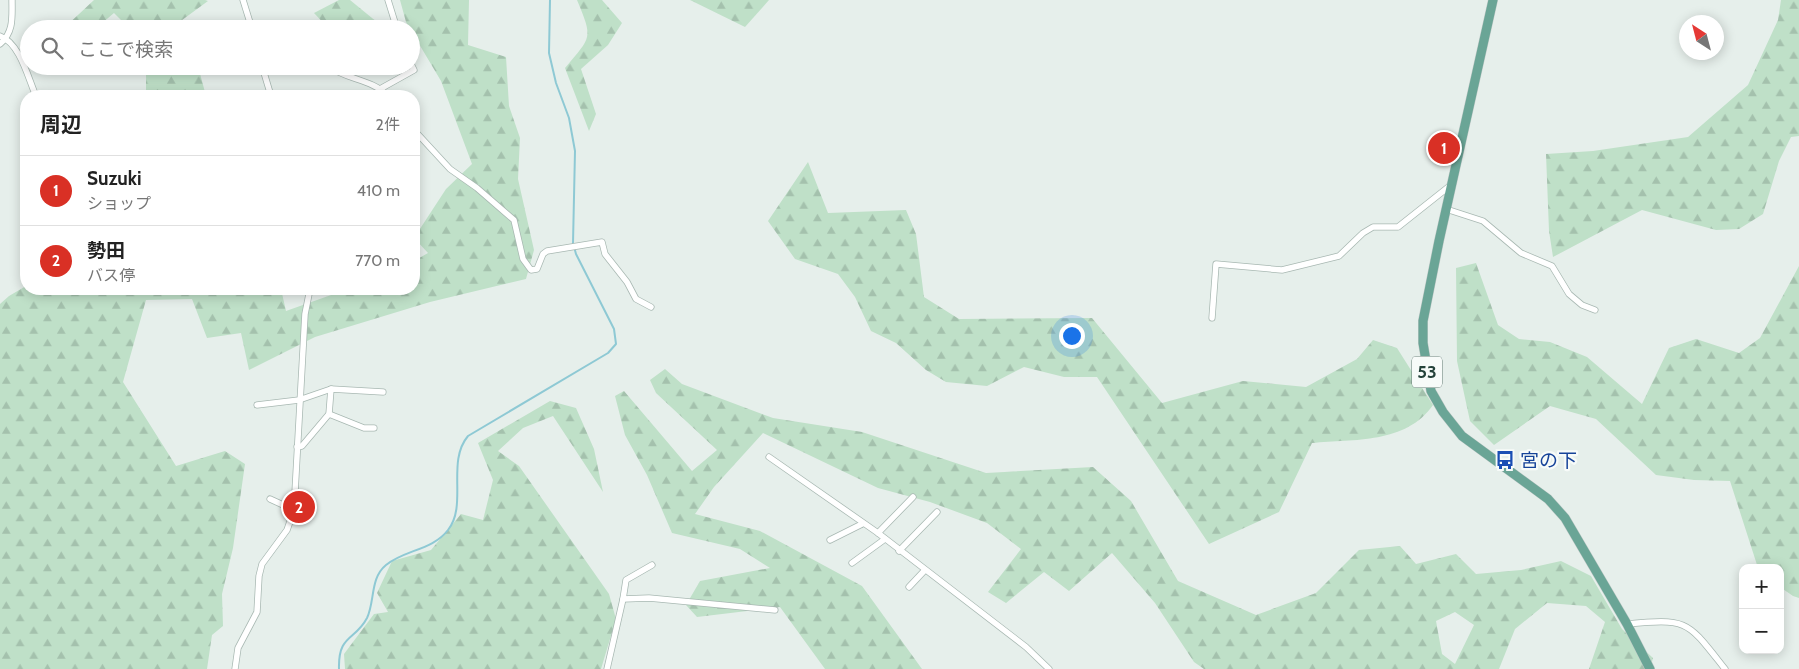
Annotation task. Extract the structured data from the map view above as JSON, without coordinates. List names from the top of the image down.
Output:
{
  "streets": {
    "main road": ["53"]
  },
  "places": {
    "bus stop": ["宮の下"]
  },
  "north": "top left",
  "page": {
    "search": "ここで検索",
    "heading": ["周辺", "2件"],
    "pins": ["1", "2"],
    "list": [
      {
        "mark": "1",
        "name": "Suzuki",
        "note": "ショップ",
        "value": "410 m"
      },
      {
        "mark": "2",
        "name": "勢田",
        "note": "バス停",
        "value": "770 m"
      }
    ],
    "map_buttons": ["+", "−"]
  }
}
